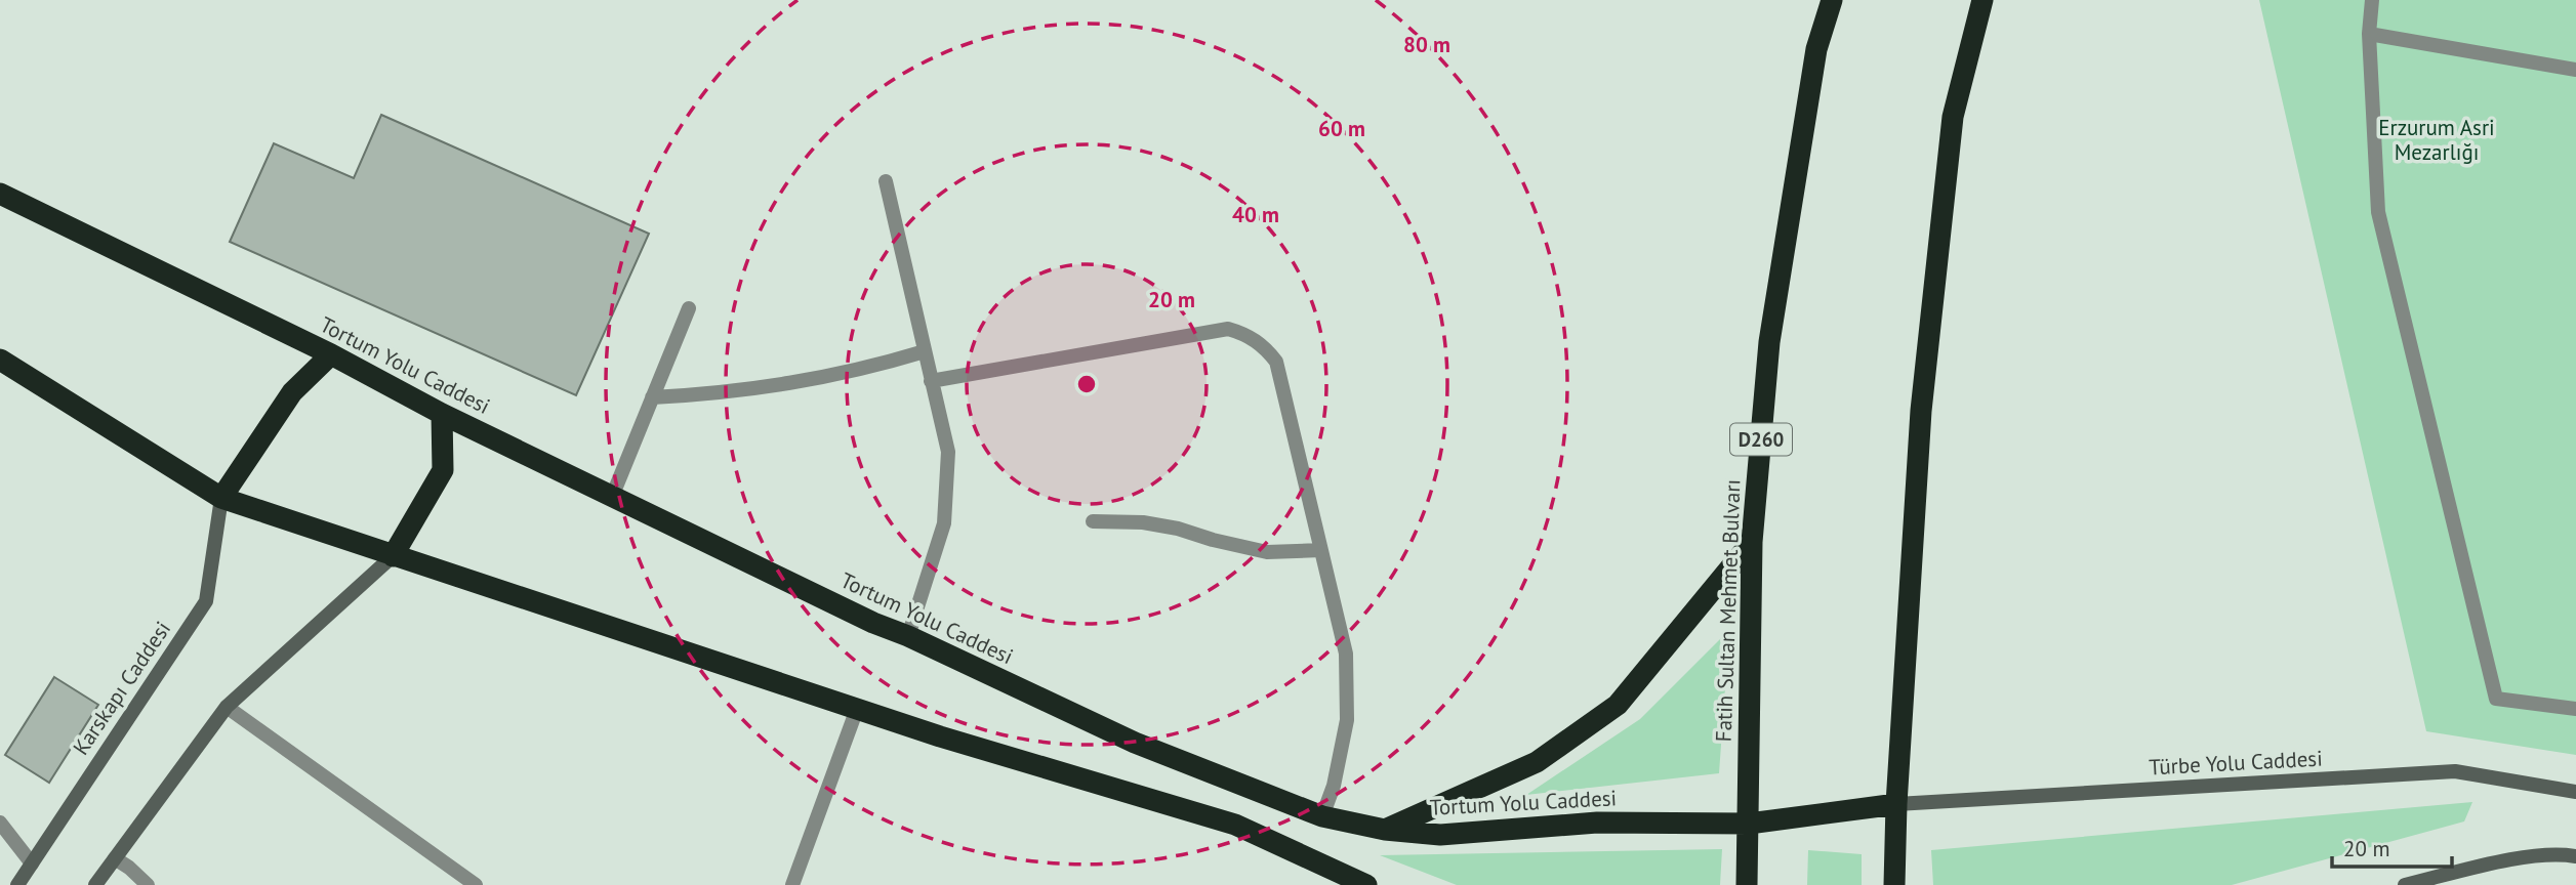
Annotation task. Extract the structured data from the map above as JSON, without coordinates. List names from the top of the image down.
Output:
{
  "streets": {
    "highway": ["Tortum Yolu Caddesi", "D260", "Fatih Sultan Mehmet Bulvarı"],
    "main road": ["Karskapı Caddesi", "Türbe Yolu Caddesi"]
  },
  "crossings": [
    ["Tortum Yolu Caddesi", "Fatih Sultan Mehmet Bulvarı"],
    ["Tortum Yolu Caddesi", "Türbe Yolu Caddesi"]
  ],
  "parks": ["Erzurum Asri Mezarlığı"],
  "scale_bar": "20 m",
  "rings": [
    "80 m",
    "60 m",
    "40 m",
    "20 m"
  ]
}
